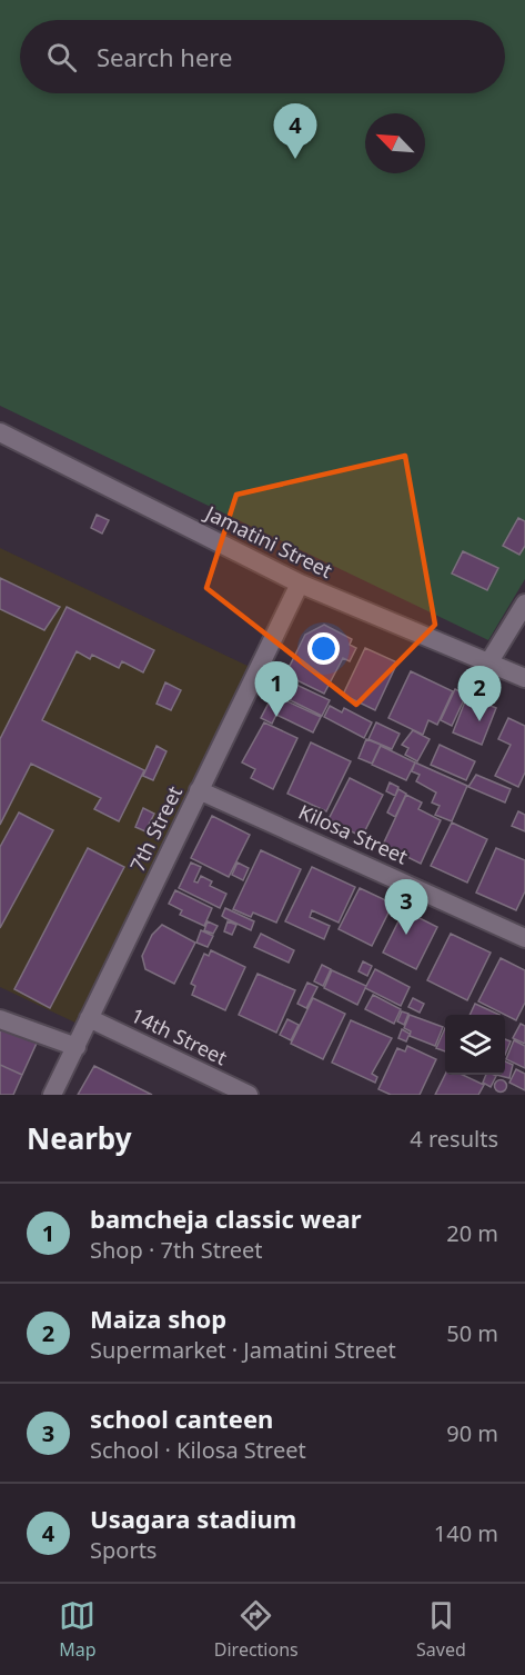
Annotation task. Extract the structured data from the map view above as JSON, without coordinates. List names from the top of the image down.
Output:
{
  "streets": {
    "street": [
      "Jamatini Street",
      "7th Street",
      "Kilosa Street",
      "14th Street"
    ]
  },
  "crossings": [
    ["Jamatini Street", "7th Street"],
    ["7th Street", "Kilosa Street"],
    ["7th Street", "14th Street"]
  ],
  "north": "top left",
  "page": {
    "search": "Search here",
    "pins": [
      "4",
      "1",
      "2",
      "3"
    ],
    "heading": ["Nearby", "4 results"],
    "list": [
      {
        "mark": "1",
        "name": "bamcheja classic wear",
        "note": "Shop · 7th Street",
        "value": "20 m"
      },
      {
        "mark": "2",
        "name": "Maiza shop",
        "note": "Supermarket · Jamatini Street",
        "value": "50 m"
      },
      {
        "mark": "3",
        "name": "school canteen",
        "note": "School · Kilosa Street",
        "value": "90 m"
      },
      {
        "mark": "4",
        "name": "Usagara stadium",
        "note": "Sports",
        "value": "140 m"
      }
    ],
    "nav": ["Map", "Directions", "Saved"]
  }
}
